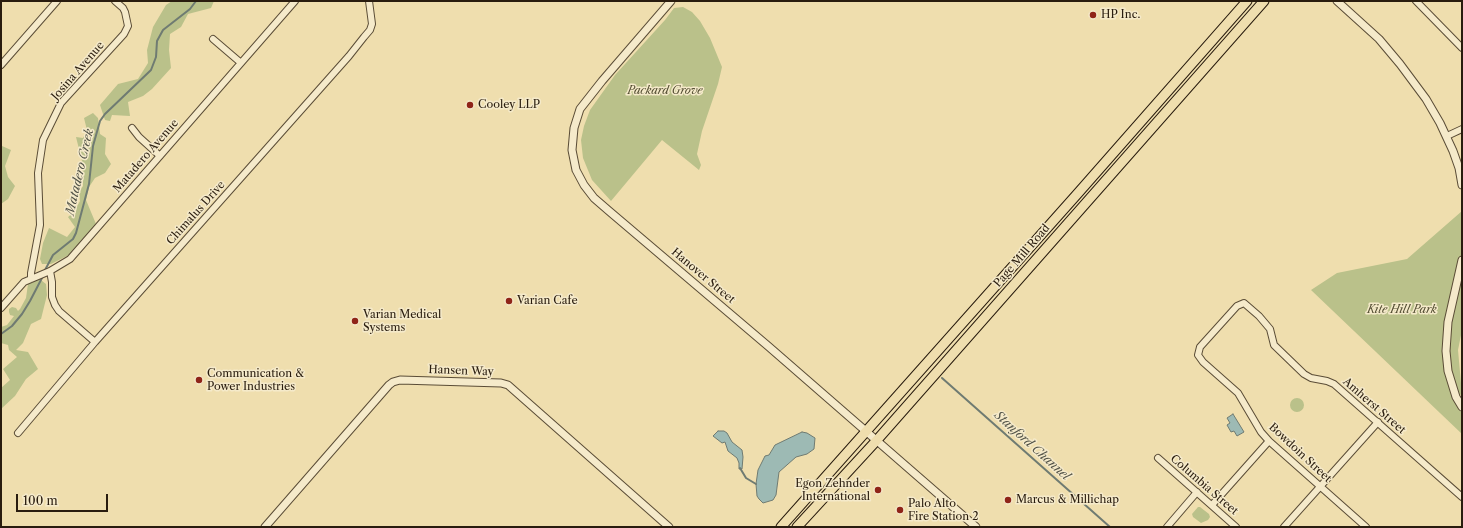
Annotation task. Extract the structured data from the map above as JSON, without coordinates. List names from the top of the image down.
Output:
{
  "streets": {
    "main road": ["Page Mill Road"],
    "street": [
      "Josina Avenue",
      "Matadero Avenue",
      "Chimalus Drive",
      "Hanover Street",
      "Hansen Way",
      "Amherst Street",
      "Bowdoin Street",
      "Columbia Street"
    ]
  },
  "crossings": [
    ["Josina Avenue", "Matadero Avenue"],
    ["Page Mill Road", "Hanover Street"],
    ["Amherst Street", "Bowdoin Street"]
  ],
  "water": ["Matadero Creek", "Stanford Channel"],
  "parks": ["Packard Grove", "Kite Hill Park"],
  "places": [
    "HP Inc.",
    "Cooley LLP",
    "Varian Cafe",
    "Varian Medical Systems",
    "Communication & Power Industries",
    "Egon Zehnder International",
    "Marcus & Millichap",
    "Palo Alto Fire Station 2"
  ],
  "scale_bar": "100 m"
}
